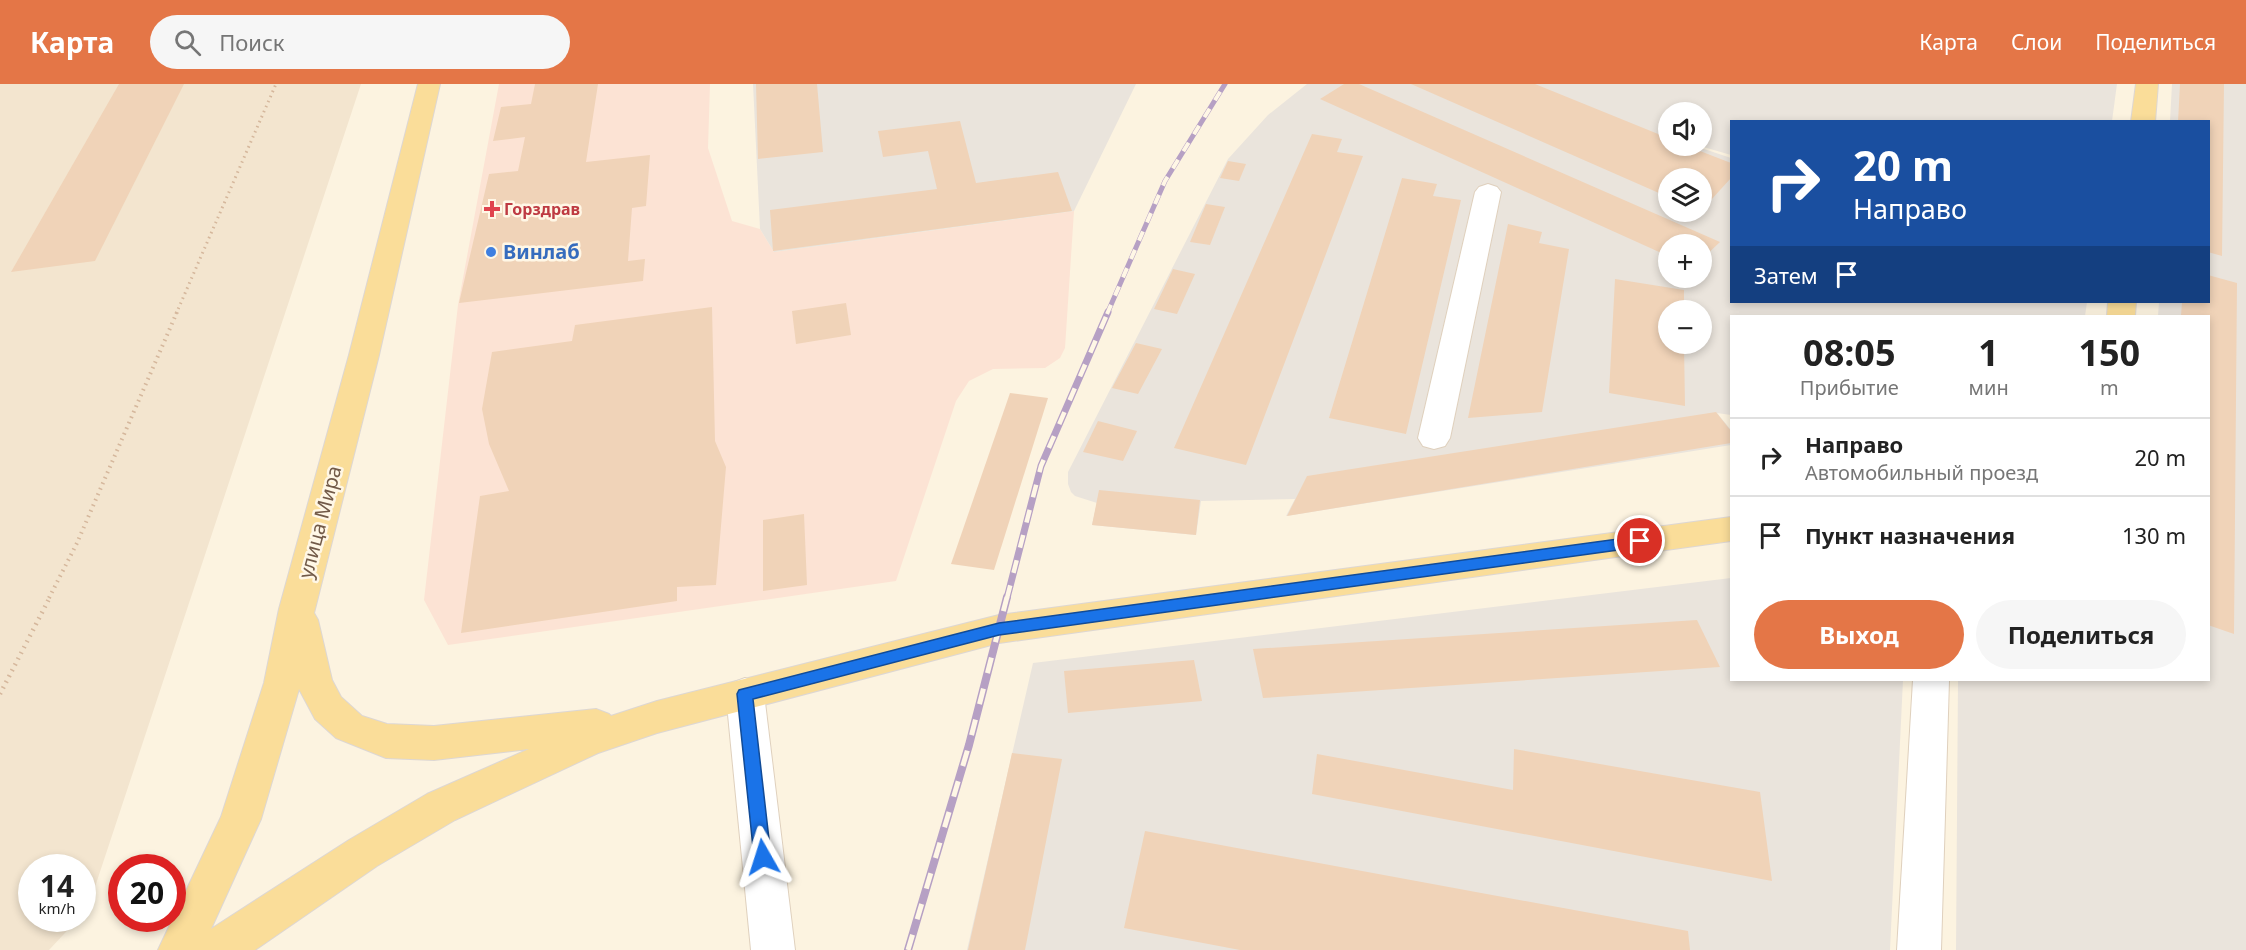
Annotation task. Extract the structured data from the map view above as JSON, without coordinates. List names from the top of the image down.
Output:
{
  "streets": {
    "main road": ["улица Мира"]
  },
  "places": {
    "health": ["Горздрав"],
    "other": ["Винлаб"]
  },
  "page": {
    "header": "Карта",
    "search": "Поиск",
    "nav": ["Карта", "Слои", "Поделиться"],
    "map_buttons": ["+", "−"],
    "turn": ["20 m", "Направо"],
    "then": "Затем",
    "eta": [
      "08:05",
      "Прибытие",
      "1",
      "мин",
      "150",
      "m"
    ],
    "list": [
      {
        "name": "Направо",
        "note": "Автомобильный проезд",
        "value": "20 m"
      },
      {
        "name": "Пункт назначения",
        "value": "130 m"
      }
    ],
    "buttons": ["Выход", "Поделиться"],
    "speed": "14 km/h",
    "limit": "20"
  }
}
